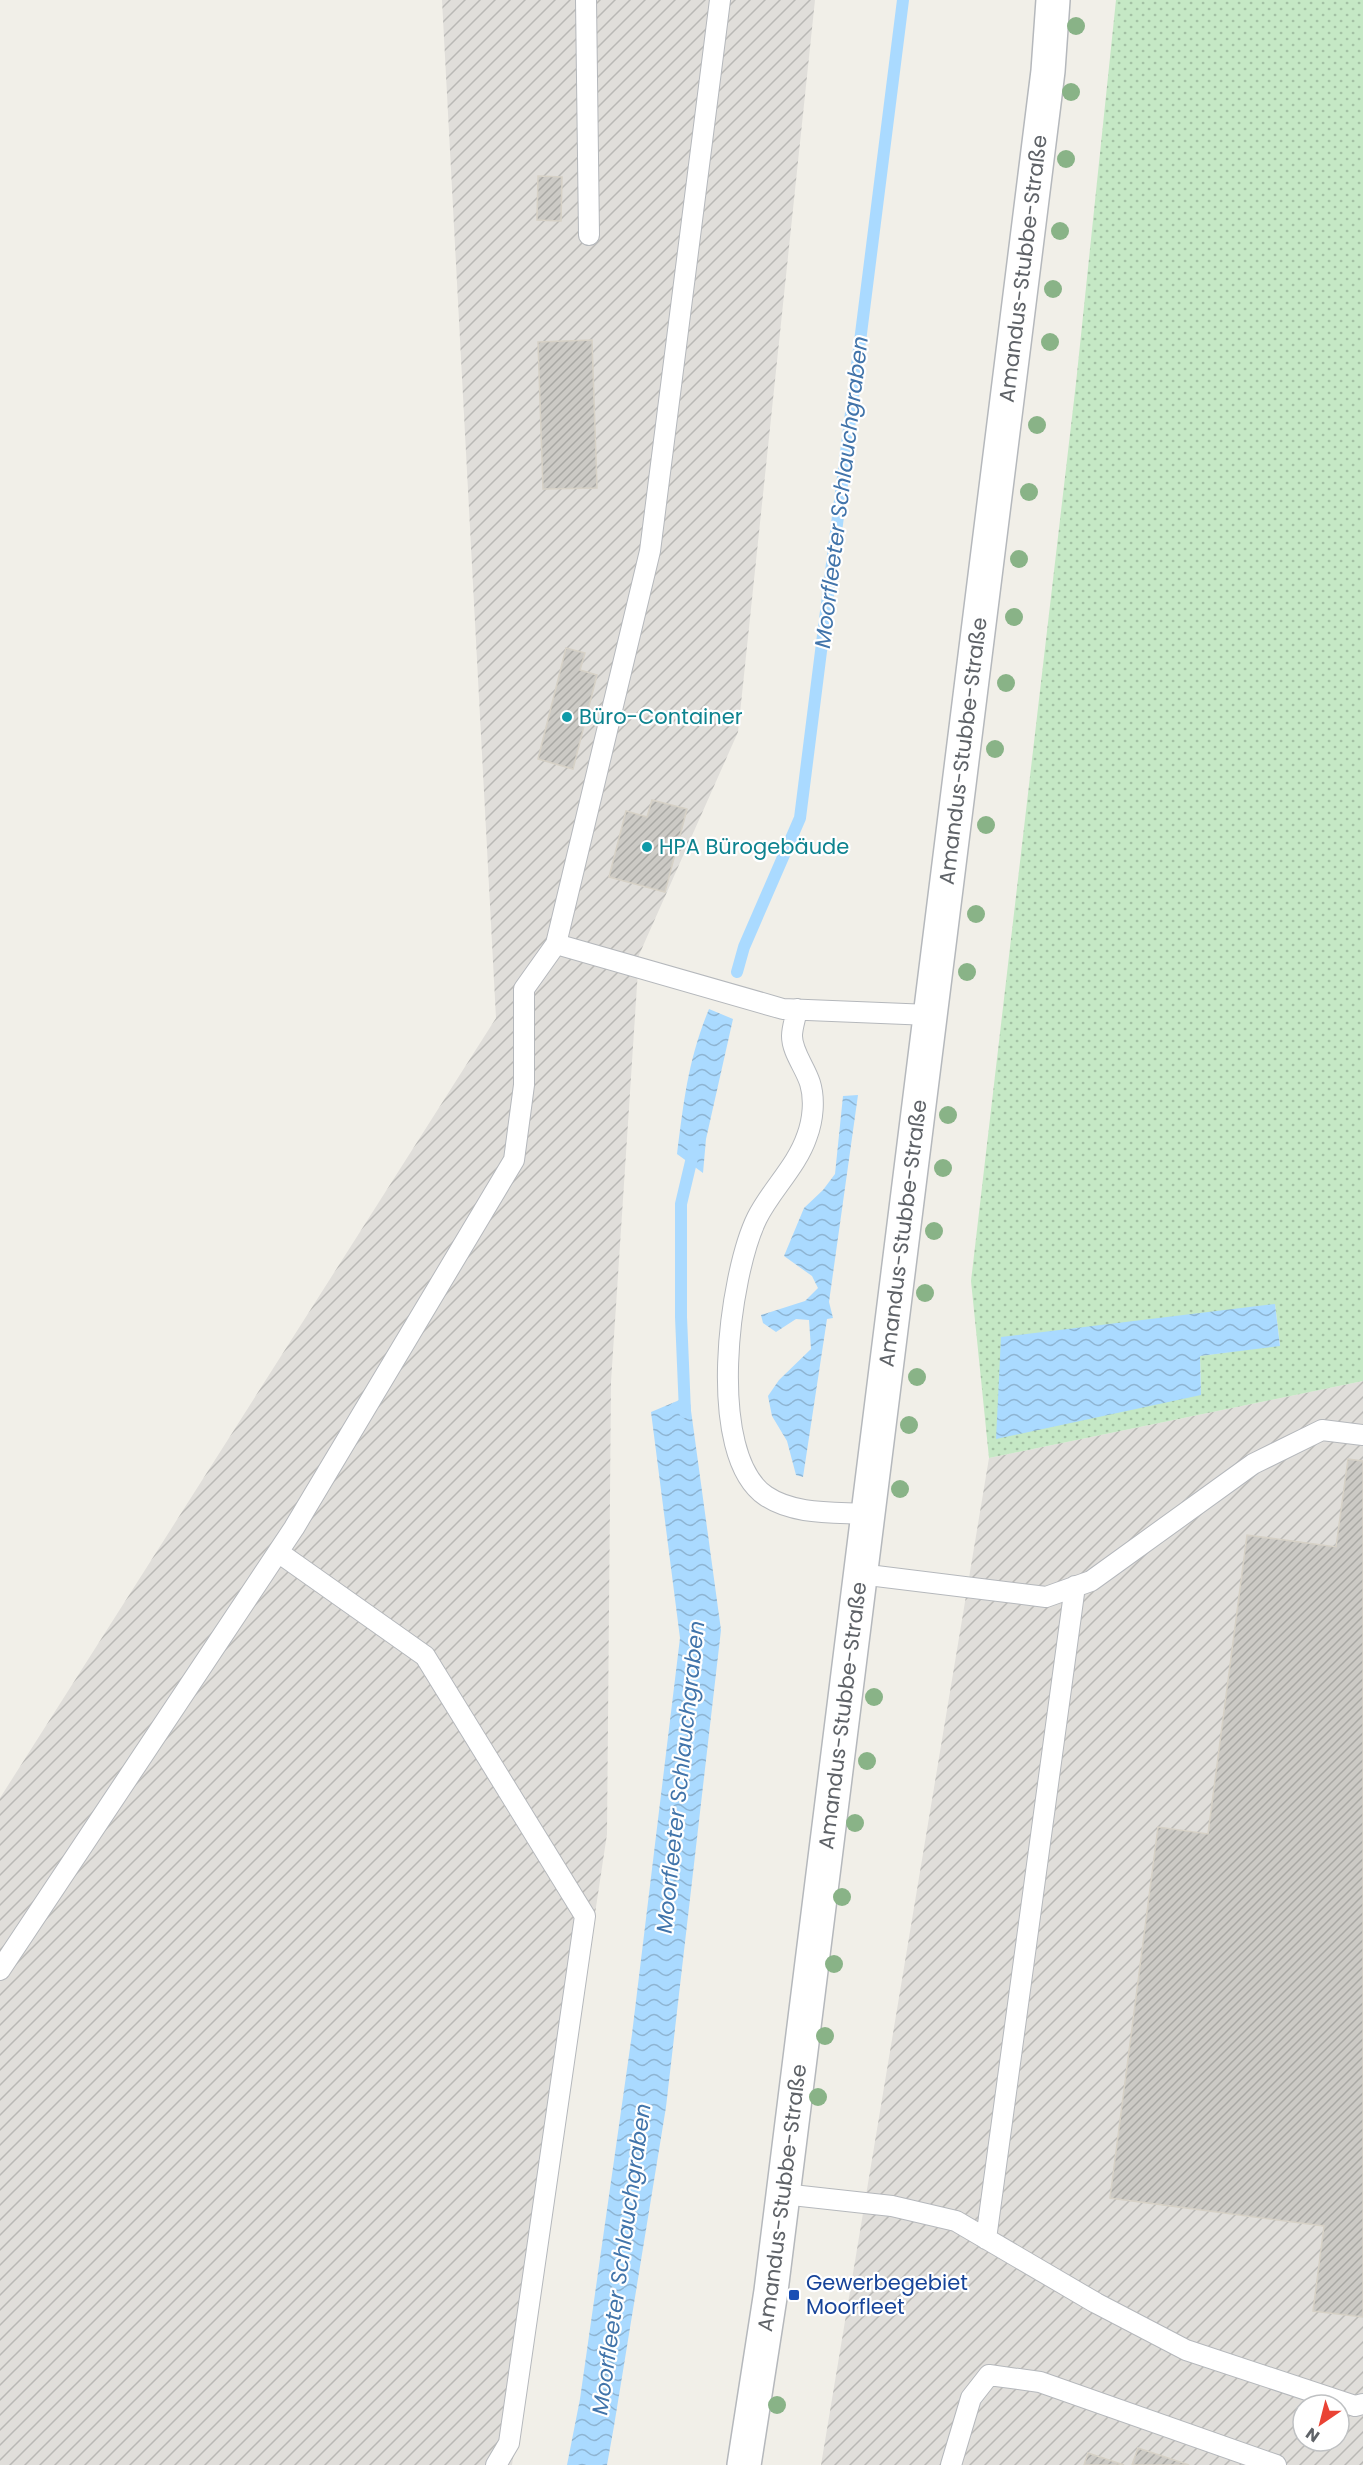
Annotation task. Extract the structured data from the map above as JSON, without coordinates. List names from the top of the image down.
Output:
{
  "streets": {
    "street": ["Amandus-Stubbe-Straße"]
  },
  "water": ["Moorfleeter Schlauchgraben"],
  "places": {
    "other": ["Büro-Container", "HPA Bürogebäude"],
    "transit": ["Gewerbegebiet Moorfleet"]
  },
  "north": "bottom left"
}
